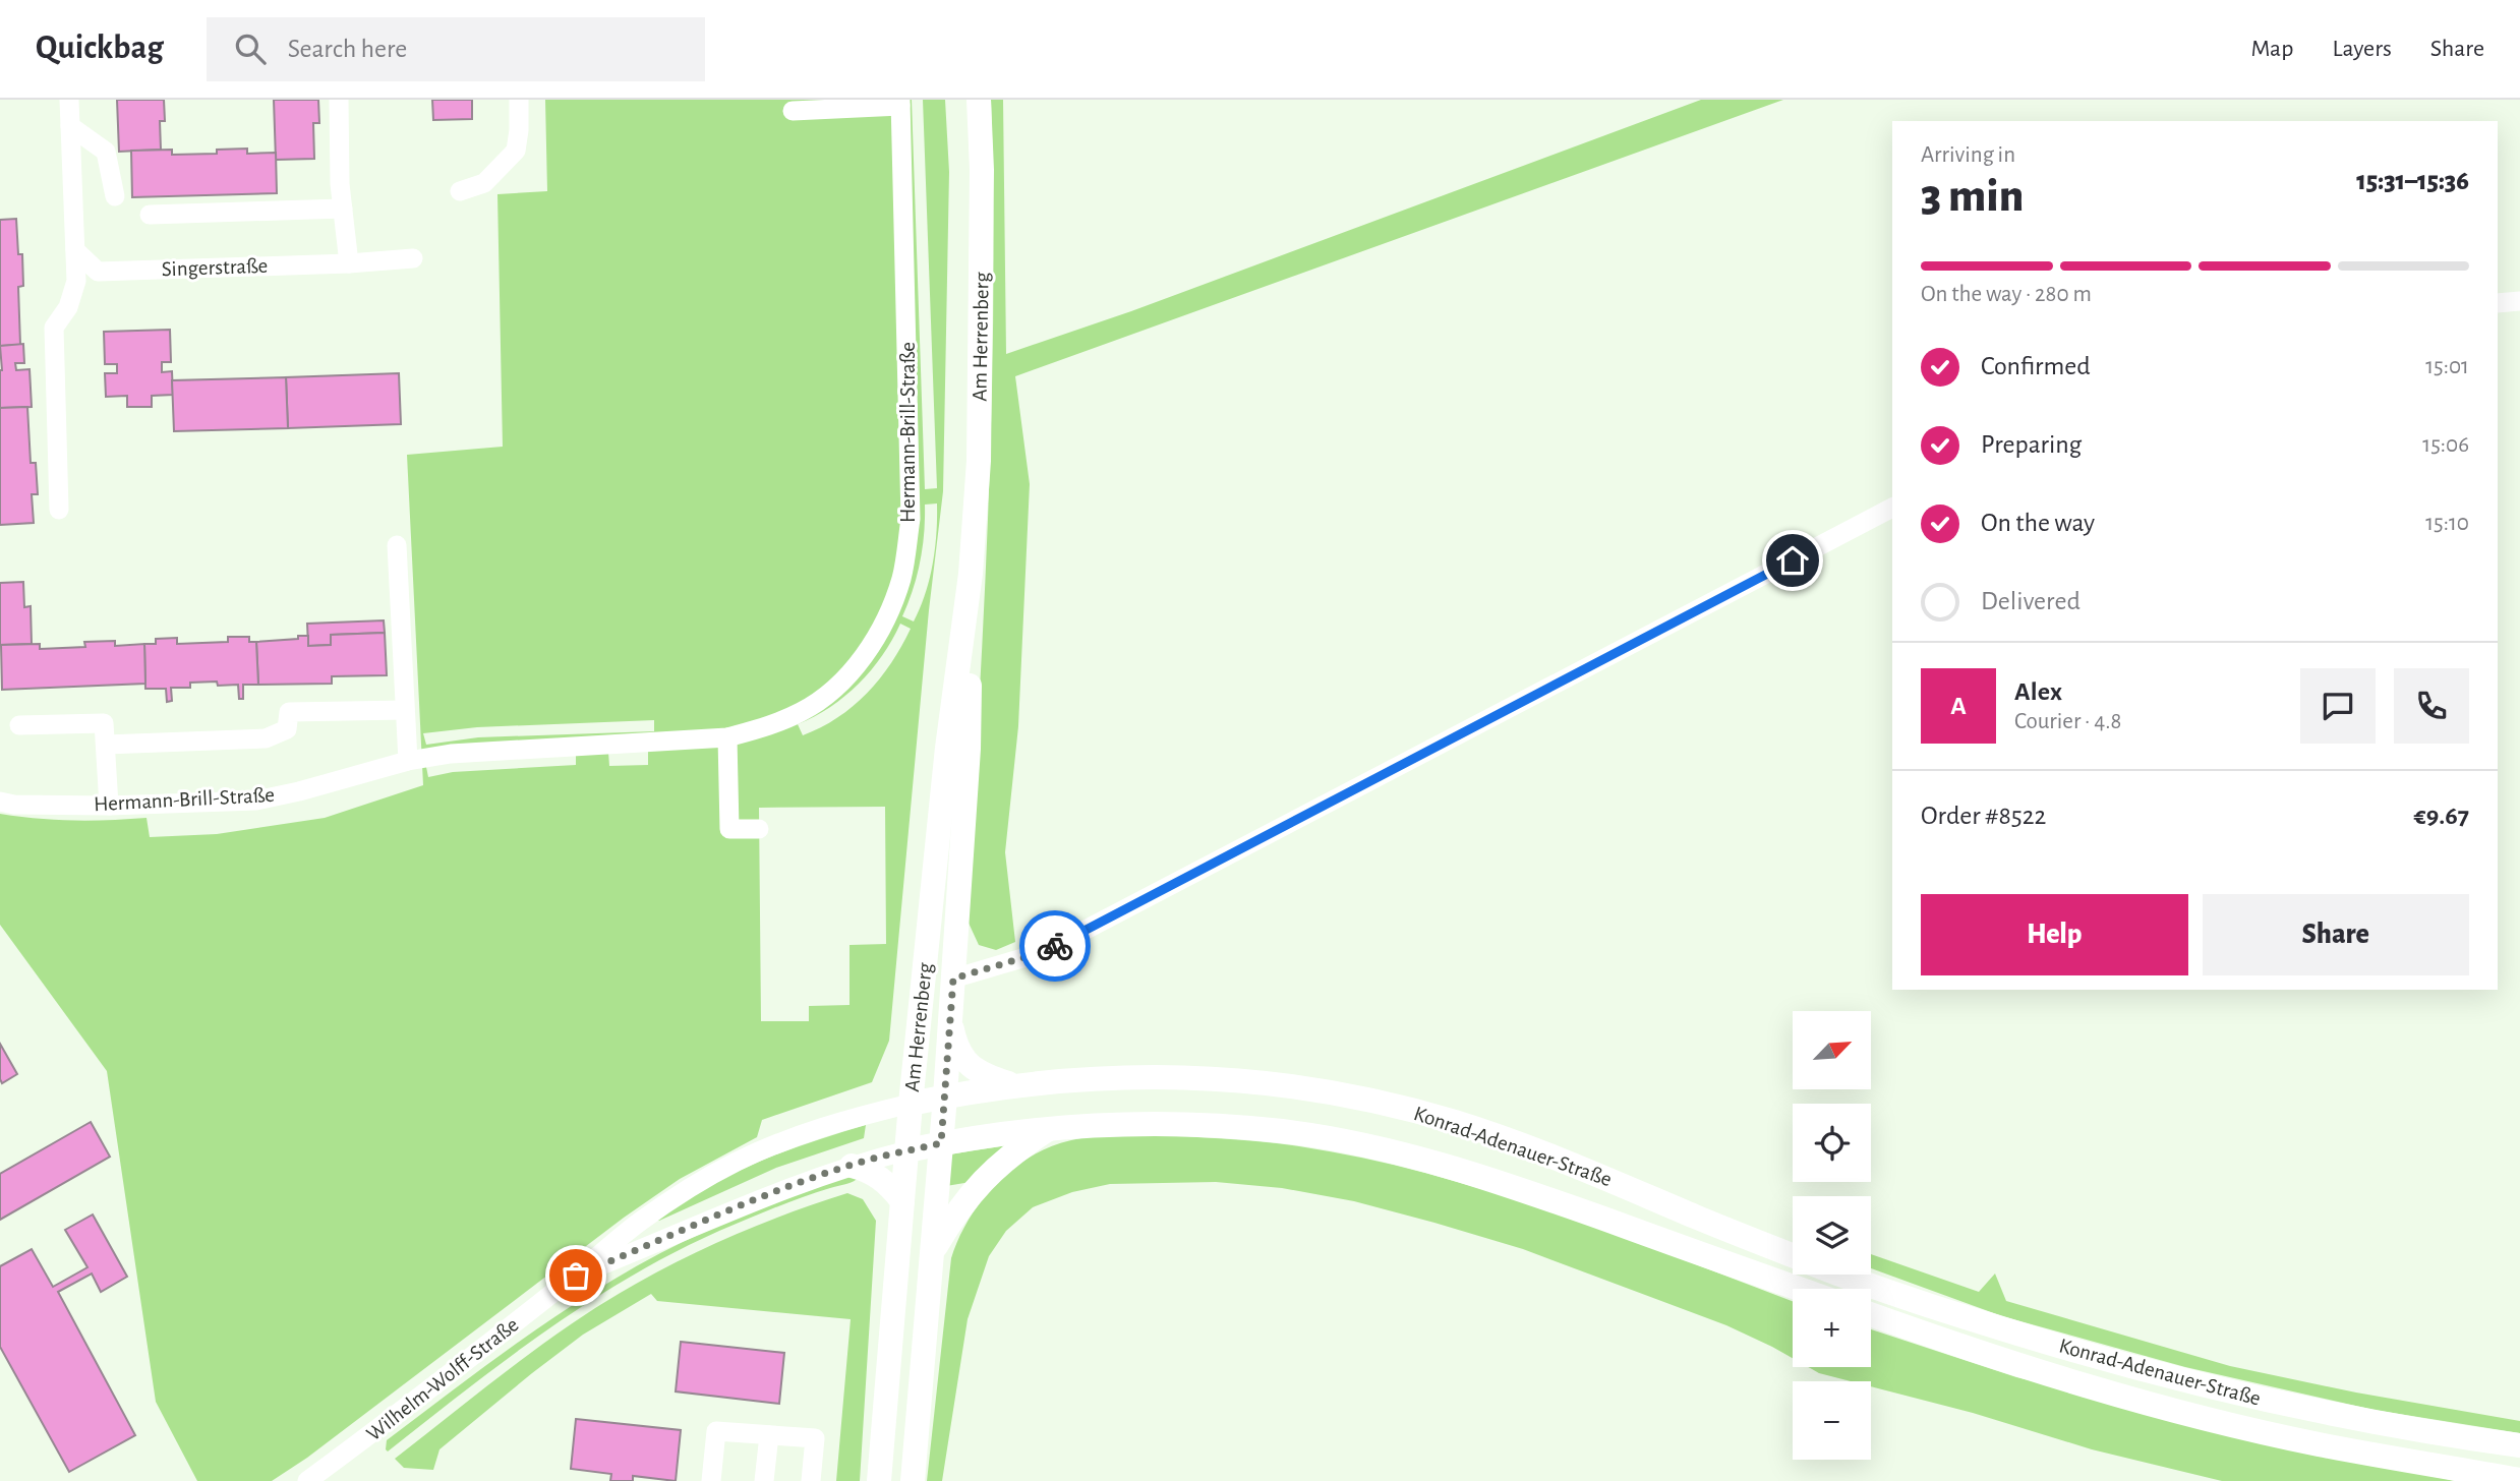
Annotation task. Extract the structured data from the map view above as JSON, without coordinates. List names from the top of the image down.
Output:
{
  "streets": {
    "main road": ["Am Herrenberg", "Konrad-Adenauer-Straße"],
    "street": ["Singerstraße", "Hermann-Brill-Straße", "Wilhelm-Wolff-Straße"]
  },
  "crossings": [
    ["Am Herrenberg", "Konrad-Adenauer-Straße"],
    ["Am Herrenberg", "Wilhelm-Wolff-Straße"],
    ["Konrad-Adenauer-Straße", "Wilhelm-Wolff-Straße"]
  ],
  "north": "top right",
  "page": {
    "header": "Quickbag",
    "search": "Search here",
    "nav": ["Map", "Layers", "Share"],
    "heading": ["3 min", "Arriving in", "15:31–15:36"],
    "panel": [
      "Alex",
      "Courier · 4.8",
      "Order #8522",
      "€9.67"
    ],
    "bar": "On the way · 280 m",
    "list": [
      ["Confirmed", "15:01"],
      ["Preparing", "15:06"],
      ["On the way", "15:10"],
      "Delivered"
    ],
    "round": "A",
    "buttons": ["Help", "Share"],
    "map_buttons": ["+", "−"]
  }
}
